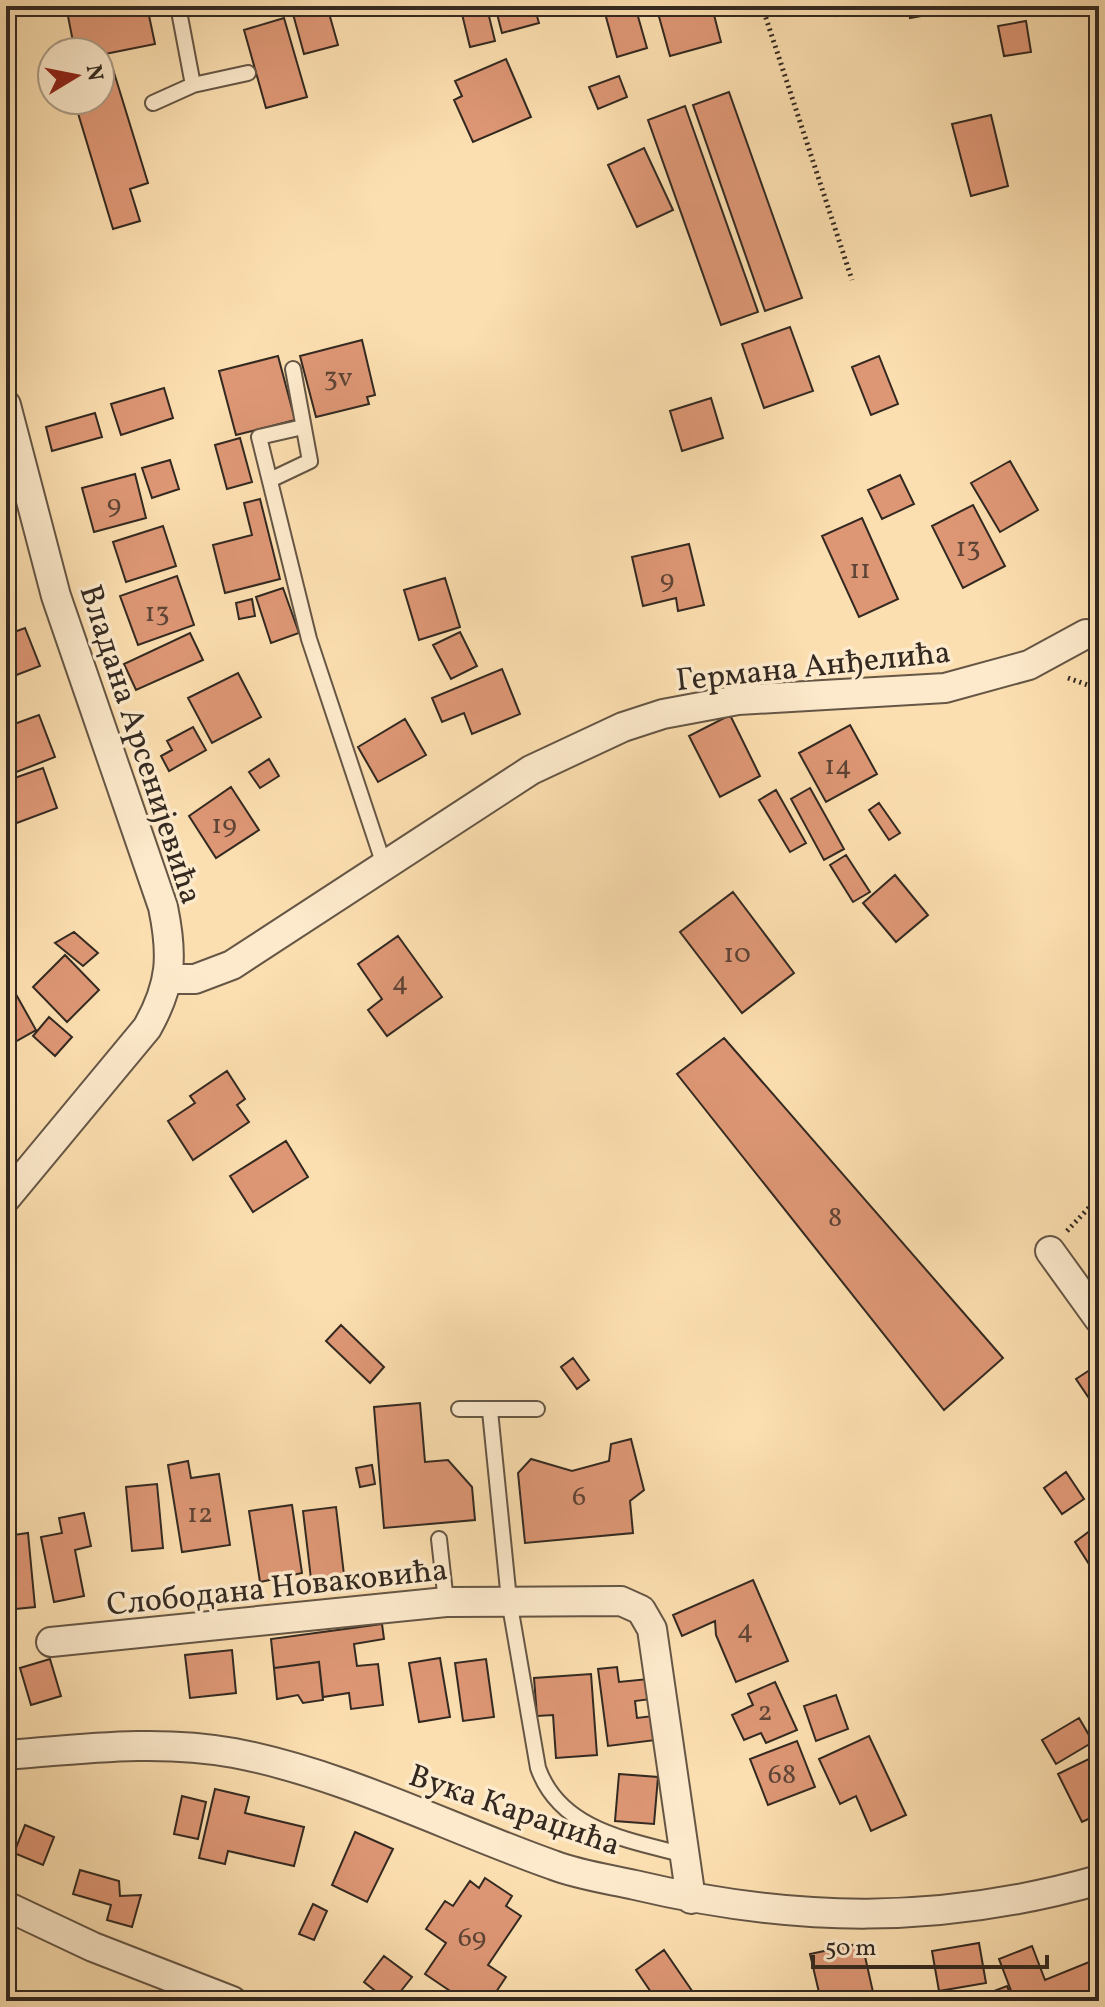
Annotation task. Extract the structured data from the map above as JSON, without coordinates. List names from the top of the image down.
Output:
{
  "streets": {
    "street": [
      "Германа Анђелића",
      "Владана Арсенијевића",
      "Слободана Новаковића",
      "Вука Караџића"
    ]
  },
  "crossings": [
    ["Германа Анђелића", "Владана Арсенијевића"],
    ["Слободана Новаковића", "Вука Караџића"]
  ],
  "house_numbers": [
    "3v",
    "9",
    "13",
    "11",
    "9",
    "13",
    "14",
    "19",
    "10",
    "4",
    "8",
    "6",
    "12",
    "4",
    "2",
    "68",
    "69"
  ],
  "scale_bar": "50 m",
  "north": "right"
}
